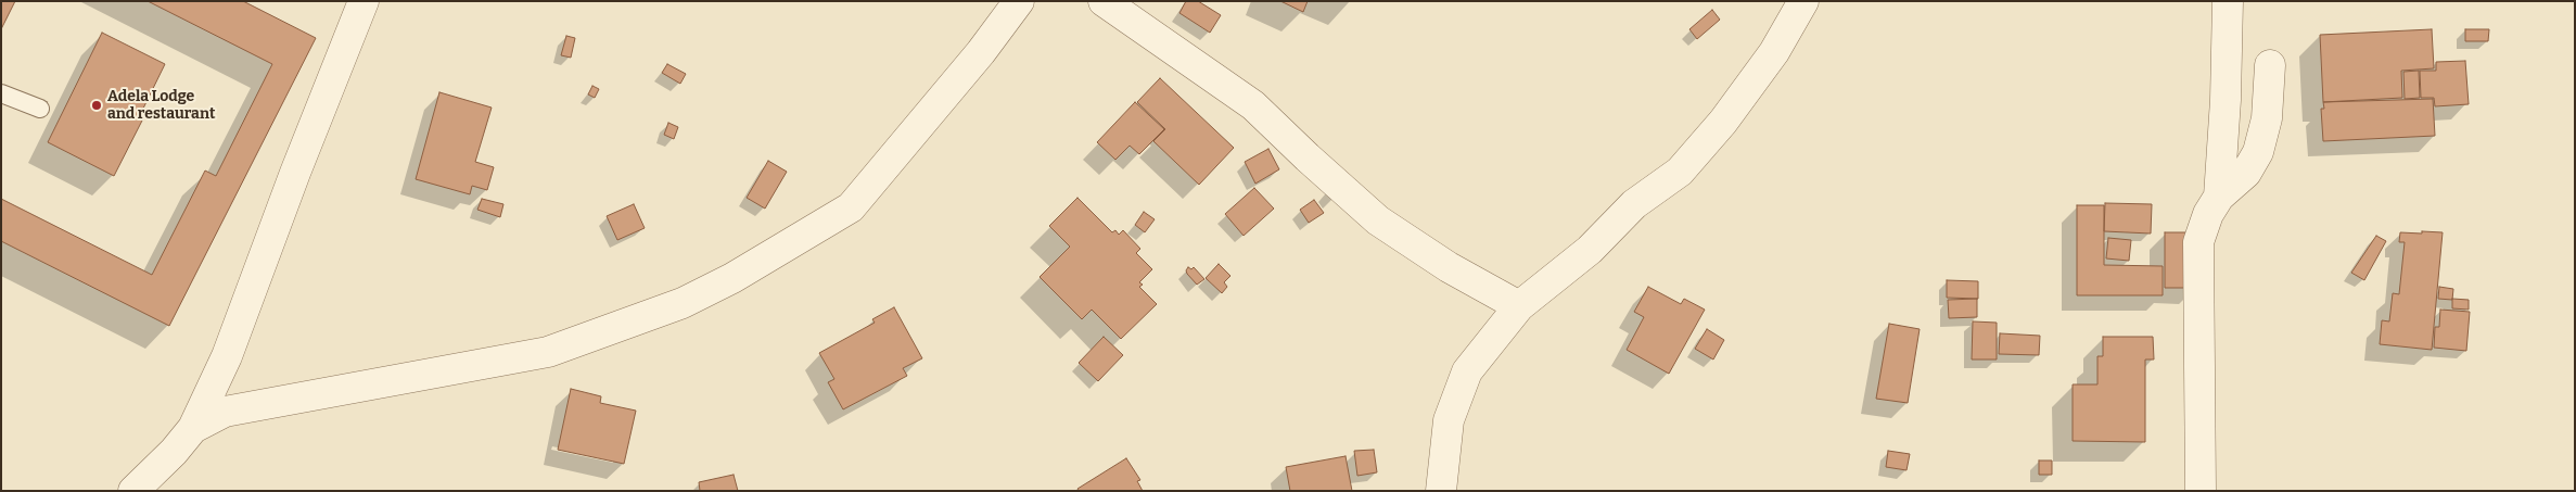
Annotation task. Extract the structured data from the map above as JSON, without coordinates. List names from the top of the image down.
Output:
{
  "places": ["Adela Lodge and restaurant"]
}
